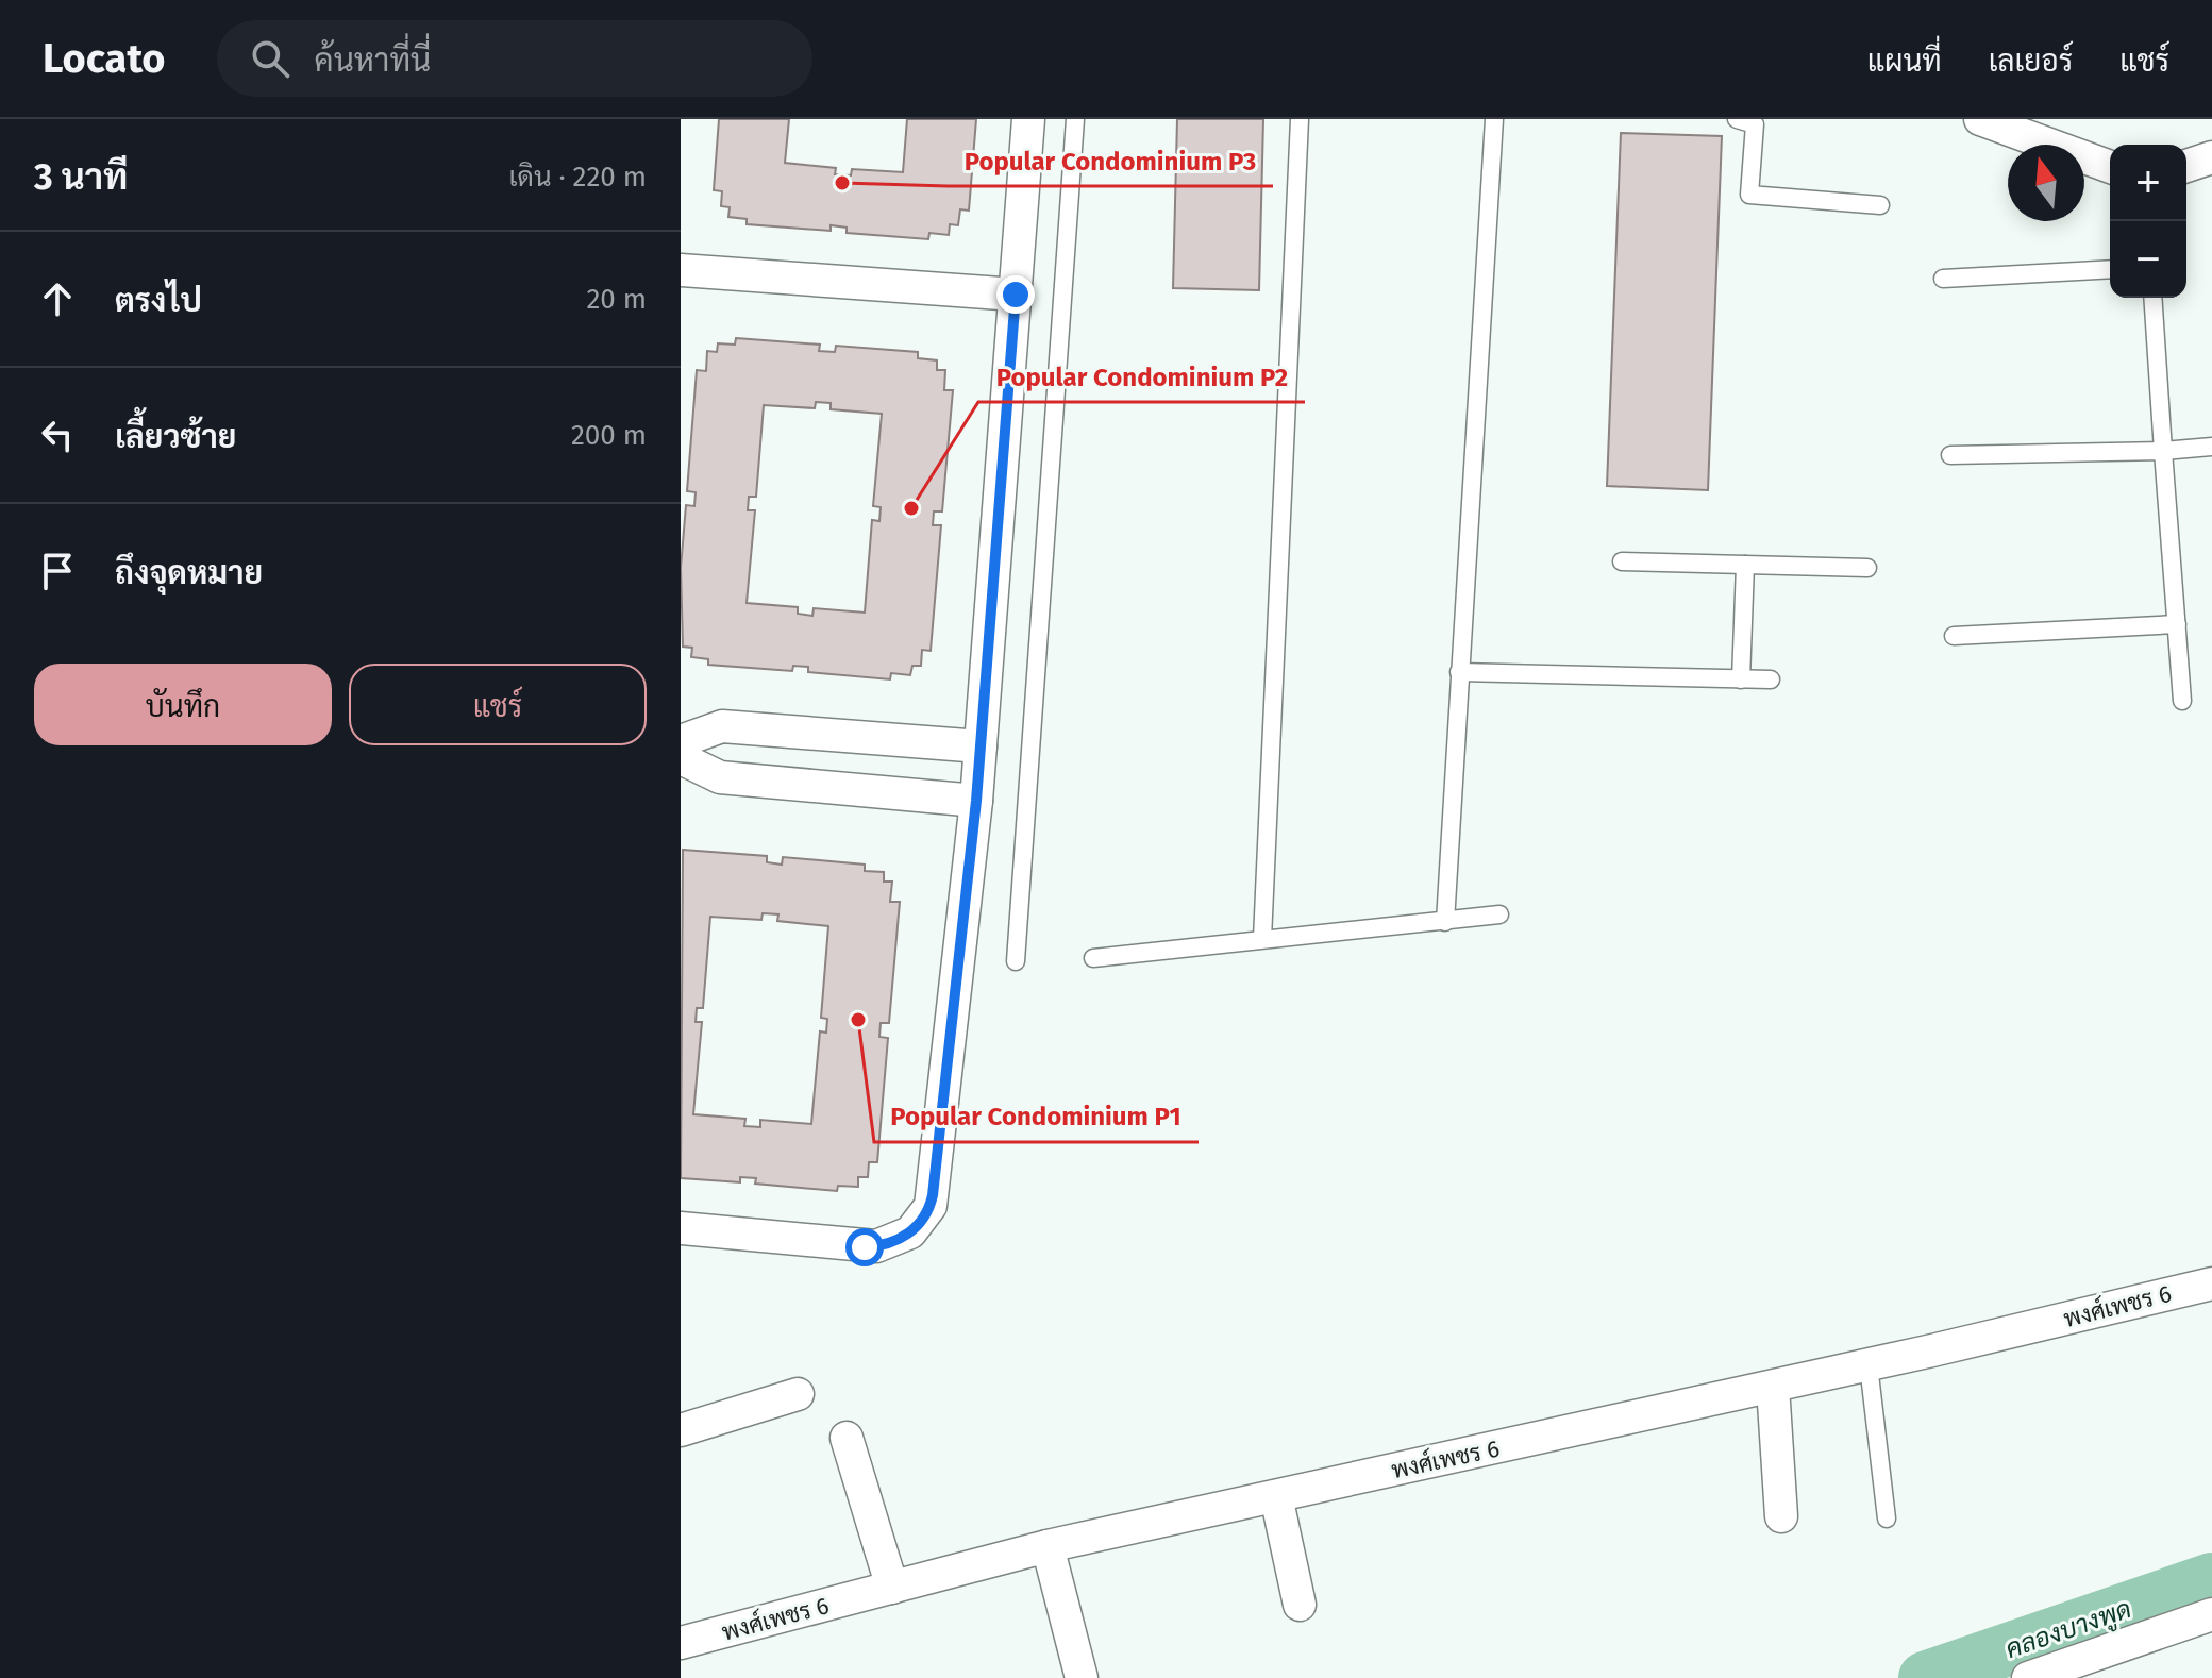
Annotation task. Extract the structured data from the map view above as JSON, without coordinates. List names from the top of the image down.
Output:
{
  "streets": {
    "street": ["พงศ์เพชร 6"]
  },
  "water": ["คลองบางพูด"],
  "places": ["Popular Condominium P3", "Popular Condominium P2", "Popular Condominium P1"],
  "north": "top",
  "page": {
    "header": "Locato",
    "search": "ค้นหาที่นี่",
    "nav": ["แผนที่", "เลเยอร์", "แชร์"],
    "heading": ["3 นาที", "เดิน · 220 m"],
    "map_buttons": ["+", "−"],
    "list": [
      ["ตรงไป", "20 m"],
      ["เลี้ยวซ้าย", "200 m"],
      "ถึงจุดหมาย"
    ],
    "buttons": ["บันทึก", "แชร์"]
  }
}
